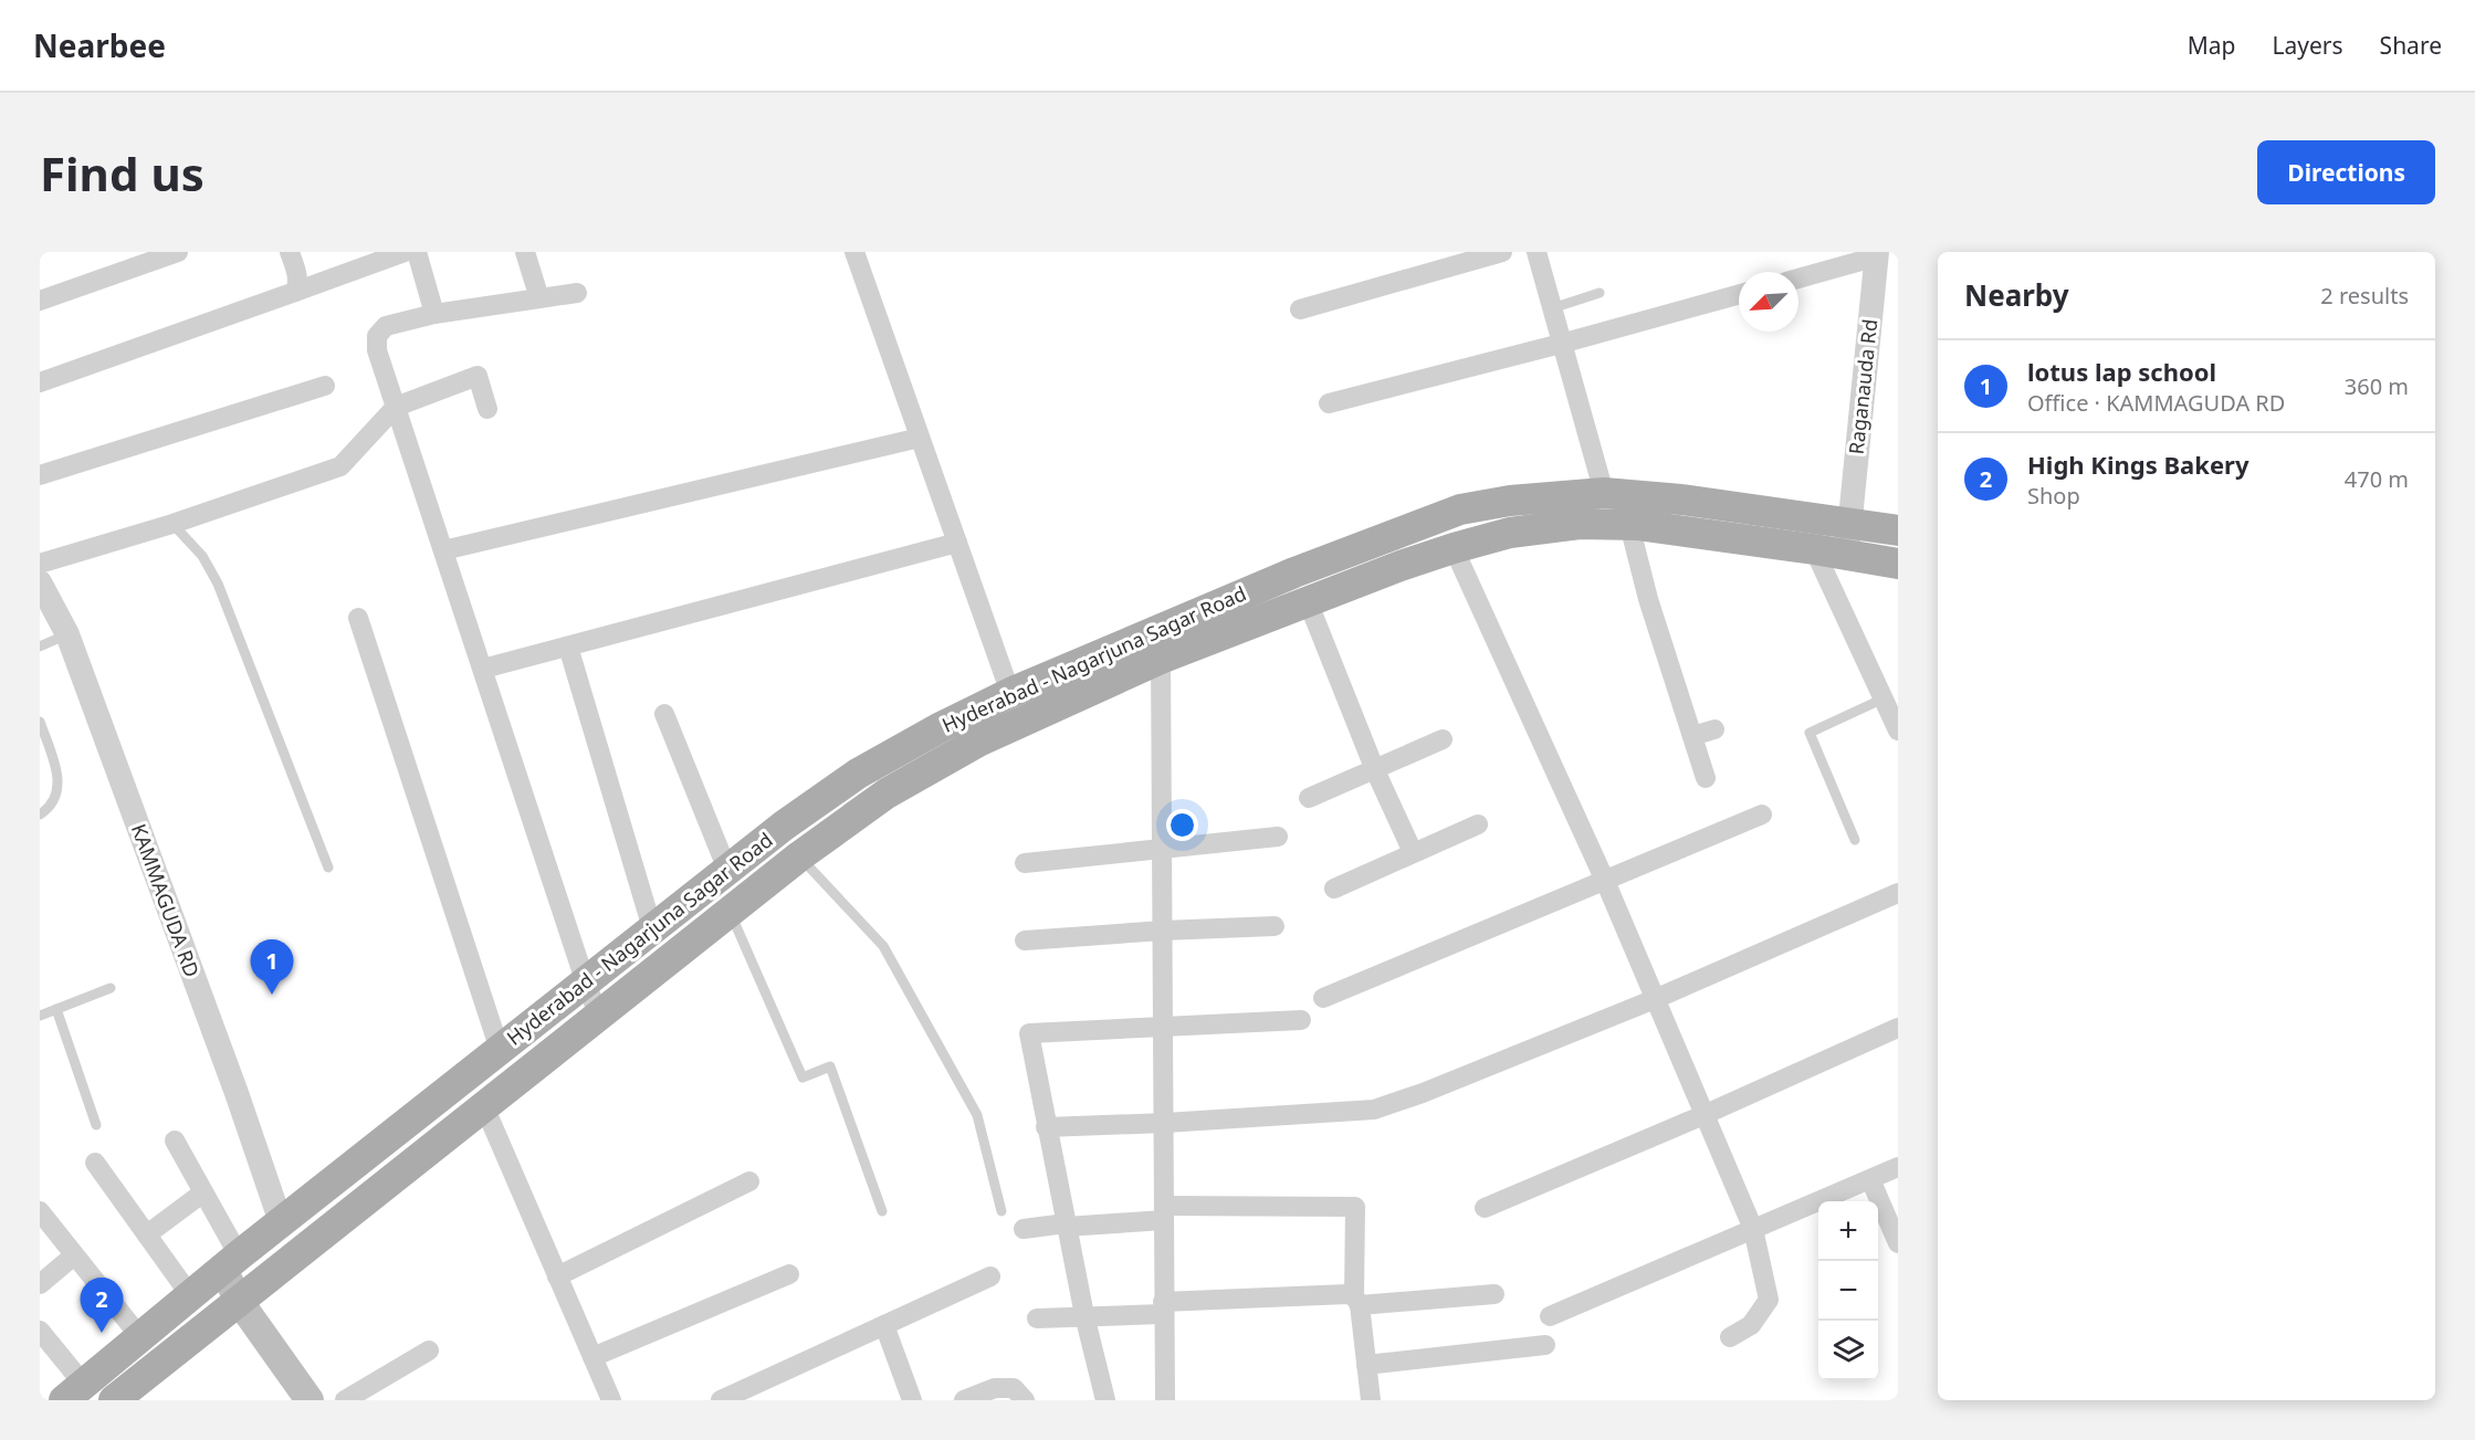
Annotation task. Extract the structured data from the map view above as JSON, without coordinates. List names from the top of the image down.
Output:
{
  "streets": {
    "main road": ["Hyderabad - Nagarjuna Sagar Road"],
    "street": ["Raganauda Rd", "KAMMAGUDA RD"]
  },
  "crossings": [
    ["Raganauda Rd", "Hyderabad - Nagarjuna Sagar Road"],
    ["Hyderabad - Nagarjuna Sagar Road", "KAMMAGUDA RD"]
  ],
  "north": "bottom left",
  "page": {
    "header": "Nearbee",
    "nav": ["Map", "Layers", "Share"],
    "buttons": "Directions",
    "title": "Find us",
    "heading": ["Nearby", "2 results"],
    "list": [
      {
        "mark": "1",
        "name": "lotus lap school",
        "note": "Office · KAMMAGUDA RD",
        "value": "360 m"
      },
      {
        "mark": "2",
        "name": "High Kings Bakery",
        "note": "Shop",
        "value": "470 m"
      }
    ],
    "pins": ["1", "2"],
    "map_buttons": ["+", "−"]
  }
}
